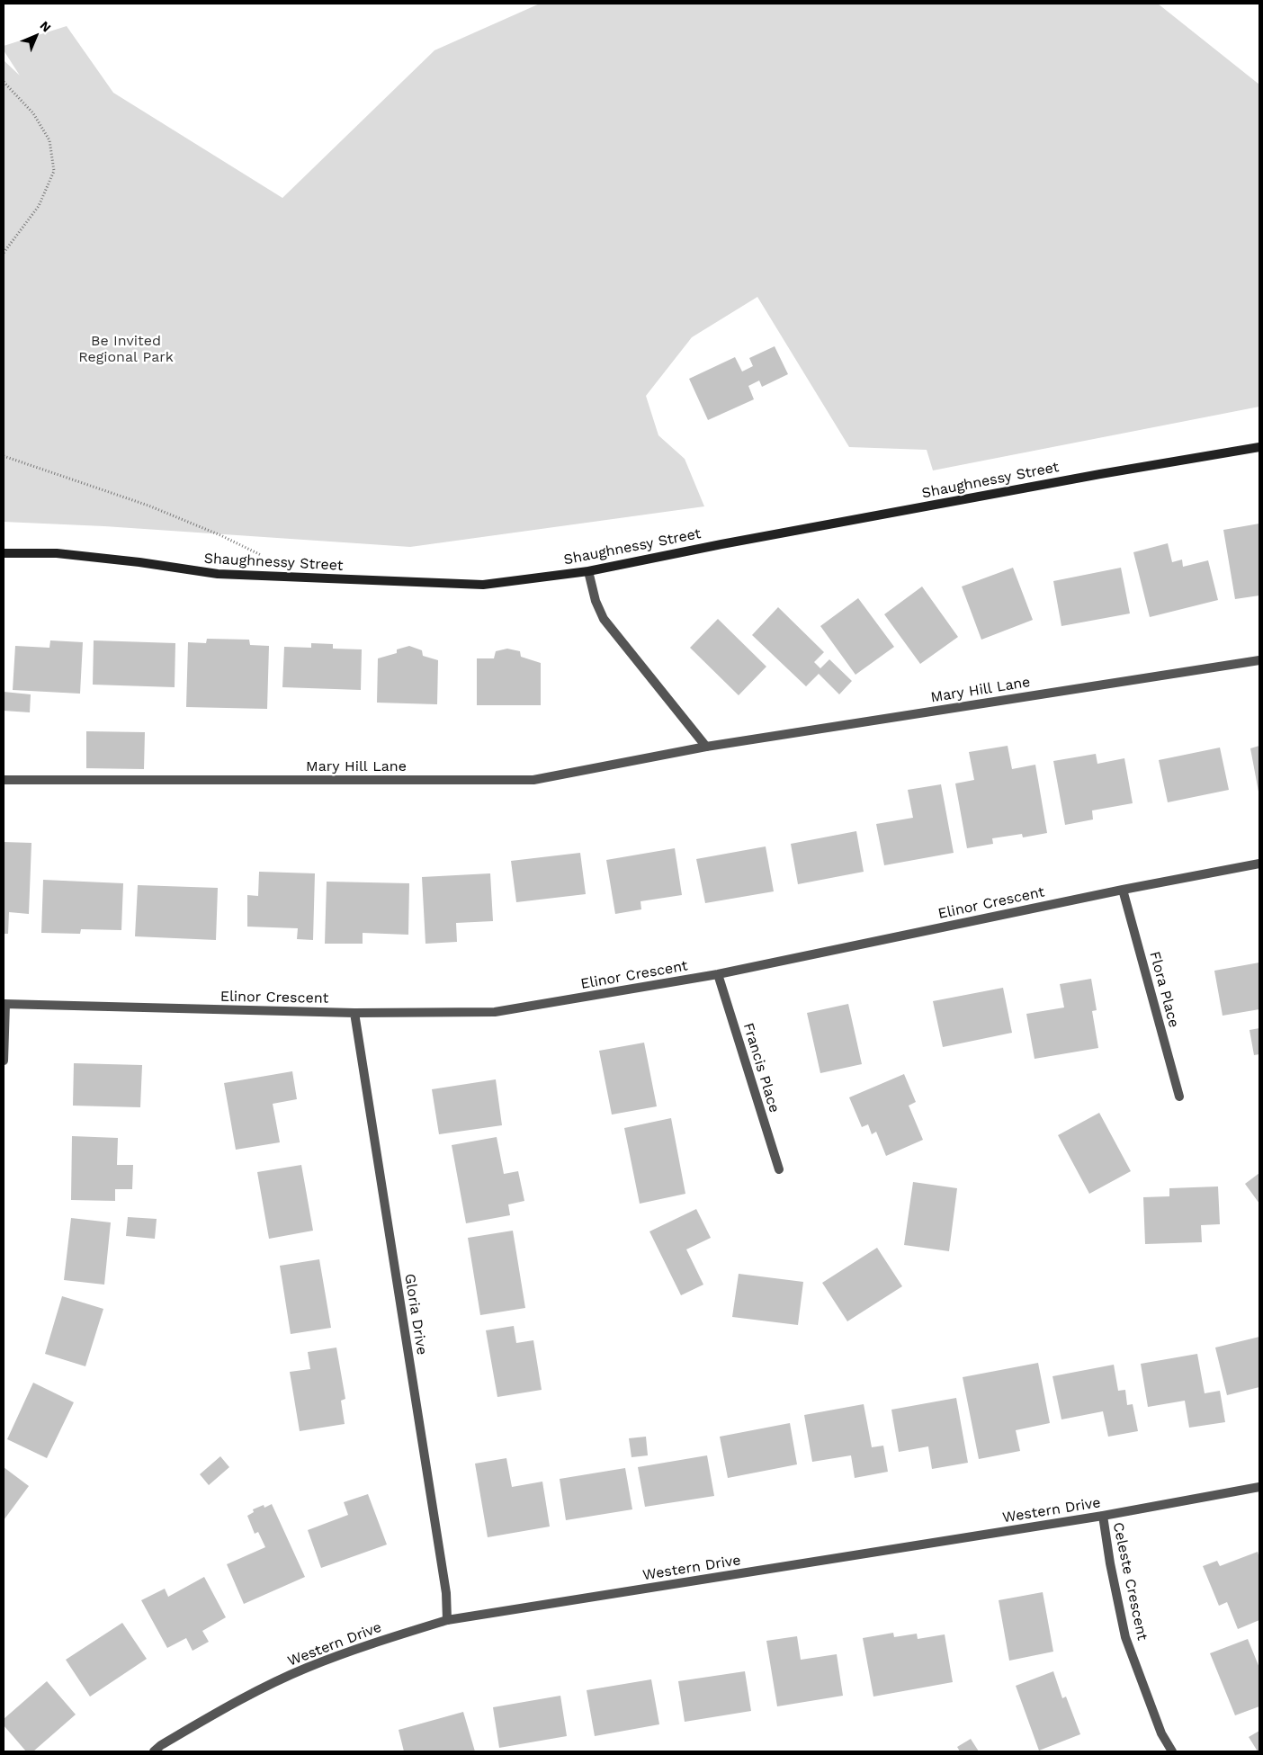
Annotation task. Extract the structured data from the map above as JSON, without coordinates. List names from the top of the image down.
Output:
{
  "streets": {
    "main road": ["Shaughnessy Street"],
    "street": [
      "Mary Hill Lane",
      "Elinor Crescent",
      "Flora Place",
      "Francis Place",
      "Gloria Drive",
      "Western Drive",
      "Celeste Crescent"
    ]
  },
  "crossings": [
    ["Elinor Crescent", "Flora Place"],
    ["Elinor Crescent", "Francis Place"],
    ["Elinor Crescent", "Gloria Drive"],
    ["Gloria Drive", "Western Drive"],
    ["Western Drive", "Celeste Crescent"]
  ],
  "parks": ["Be Invited Regional Park"],
  "north": "top right"
}
